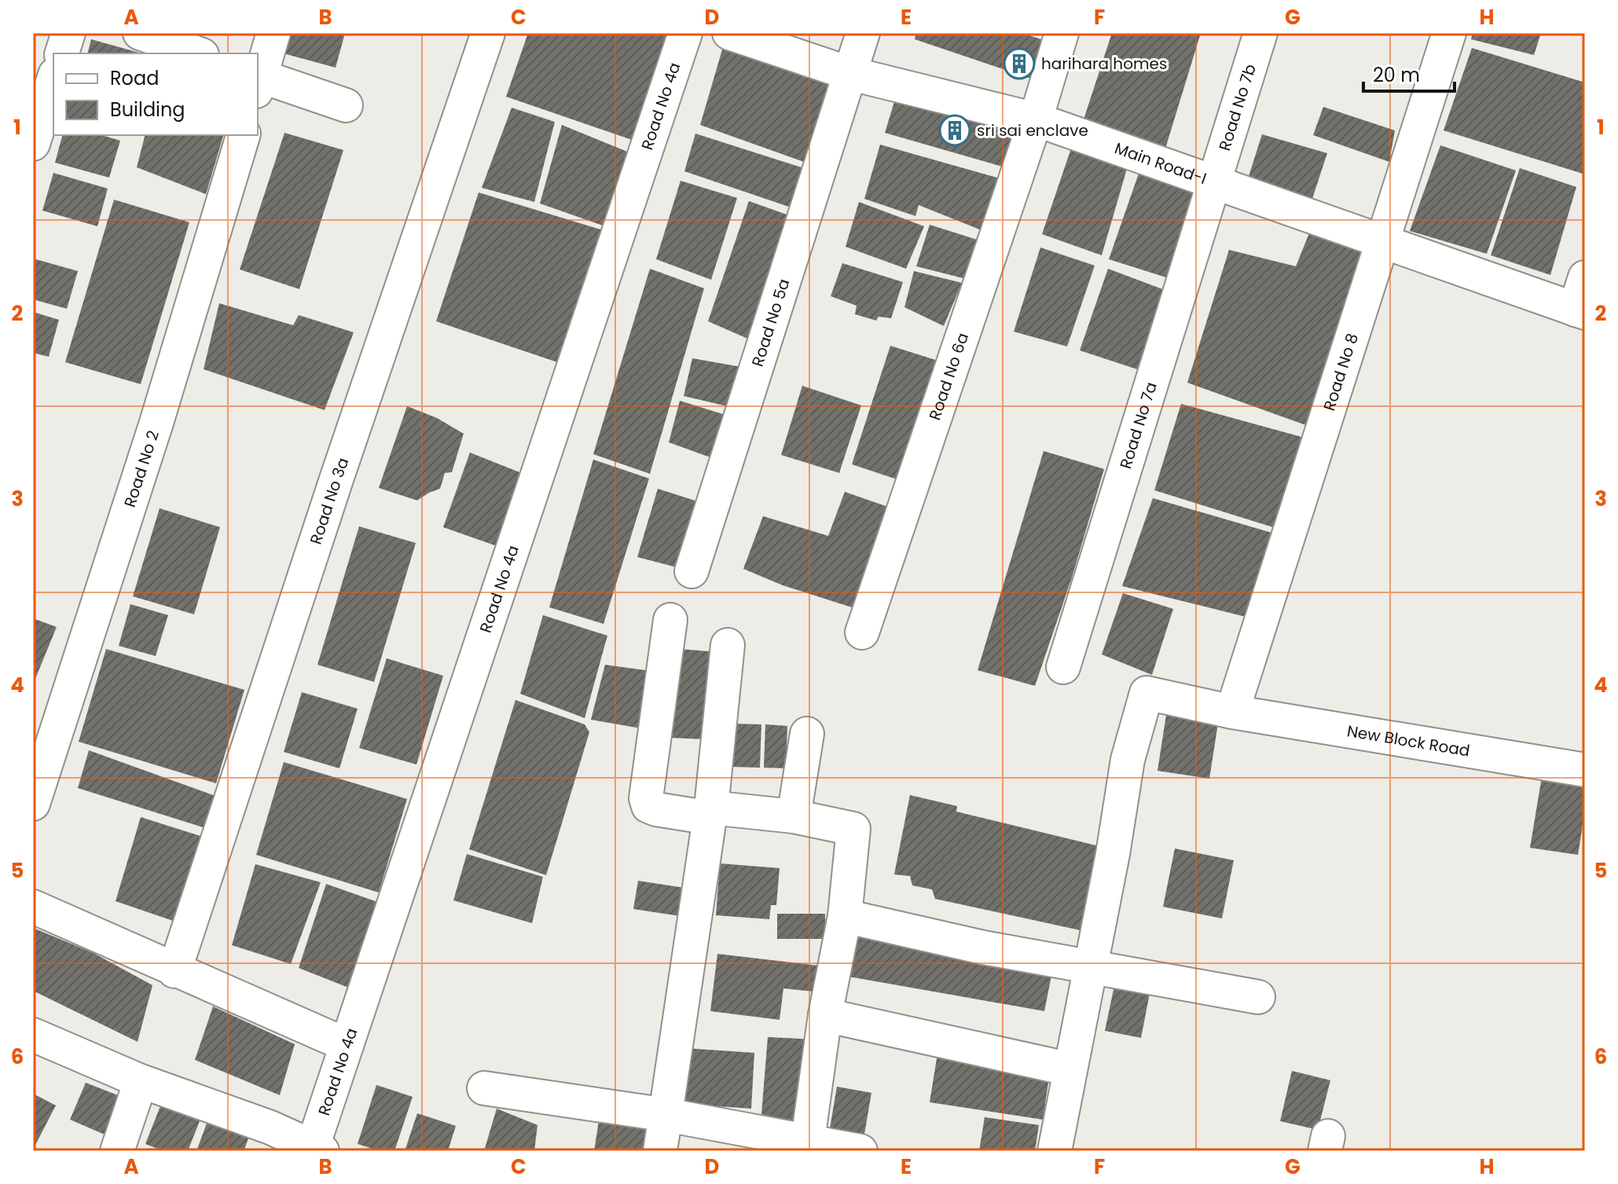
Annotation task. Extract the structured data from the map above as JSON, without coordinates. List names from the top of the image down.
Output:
{
  "streets": {
    "street": [
      "Road No 4a",
      "Road No 7b",
      "Main Road-I",
      "Road No 5a",
      "Road No 8",
      "Road No 6a",
      "Road No 7a",
      "Road No 2",
      "Road No 3a",
      "New Block Road"
    ]
  },
  "crossings": [
    ["Road No 7b", "Main Road-I"],
    ["Road No 7b", "Road No 7a"],
    ["Main Road-I", "Road No 5a"],
    ["Main Road-I", "Road No 8"],
    ["Main Road-I", "Road No 6a"],
    ["Main Road-I", "Road No 7a"],
    ["Road No 8", "New Block Road"]
  ],
  "places": {
    "building": ["harihara homes", "sri sai enclave"]
  },
  "legend": ["Road", "Building"],
  "scale_bar": "20 m",
  "grid": {
    "columns": [
      "A",
      "B",
      "C",
      "D",
      "E",
      "F",
      "G",
      "H"
    ],
    "rows": [
      "1",
      "2",
      "3",
      "4",
      "5",
      "6"
    ]
  }
}
